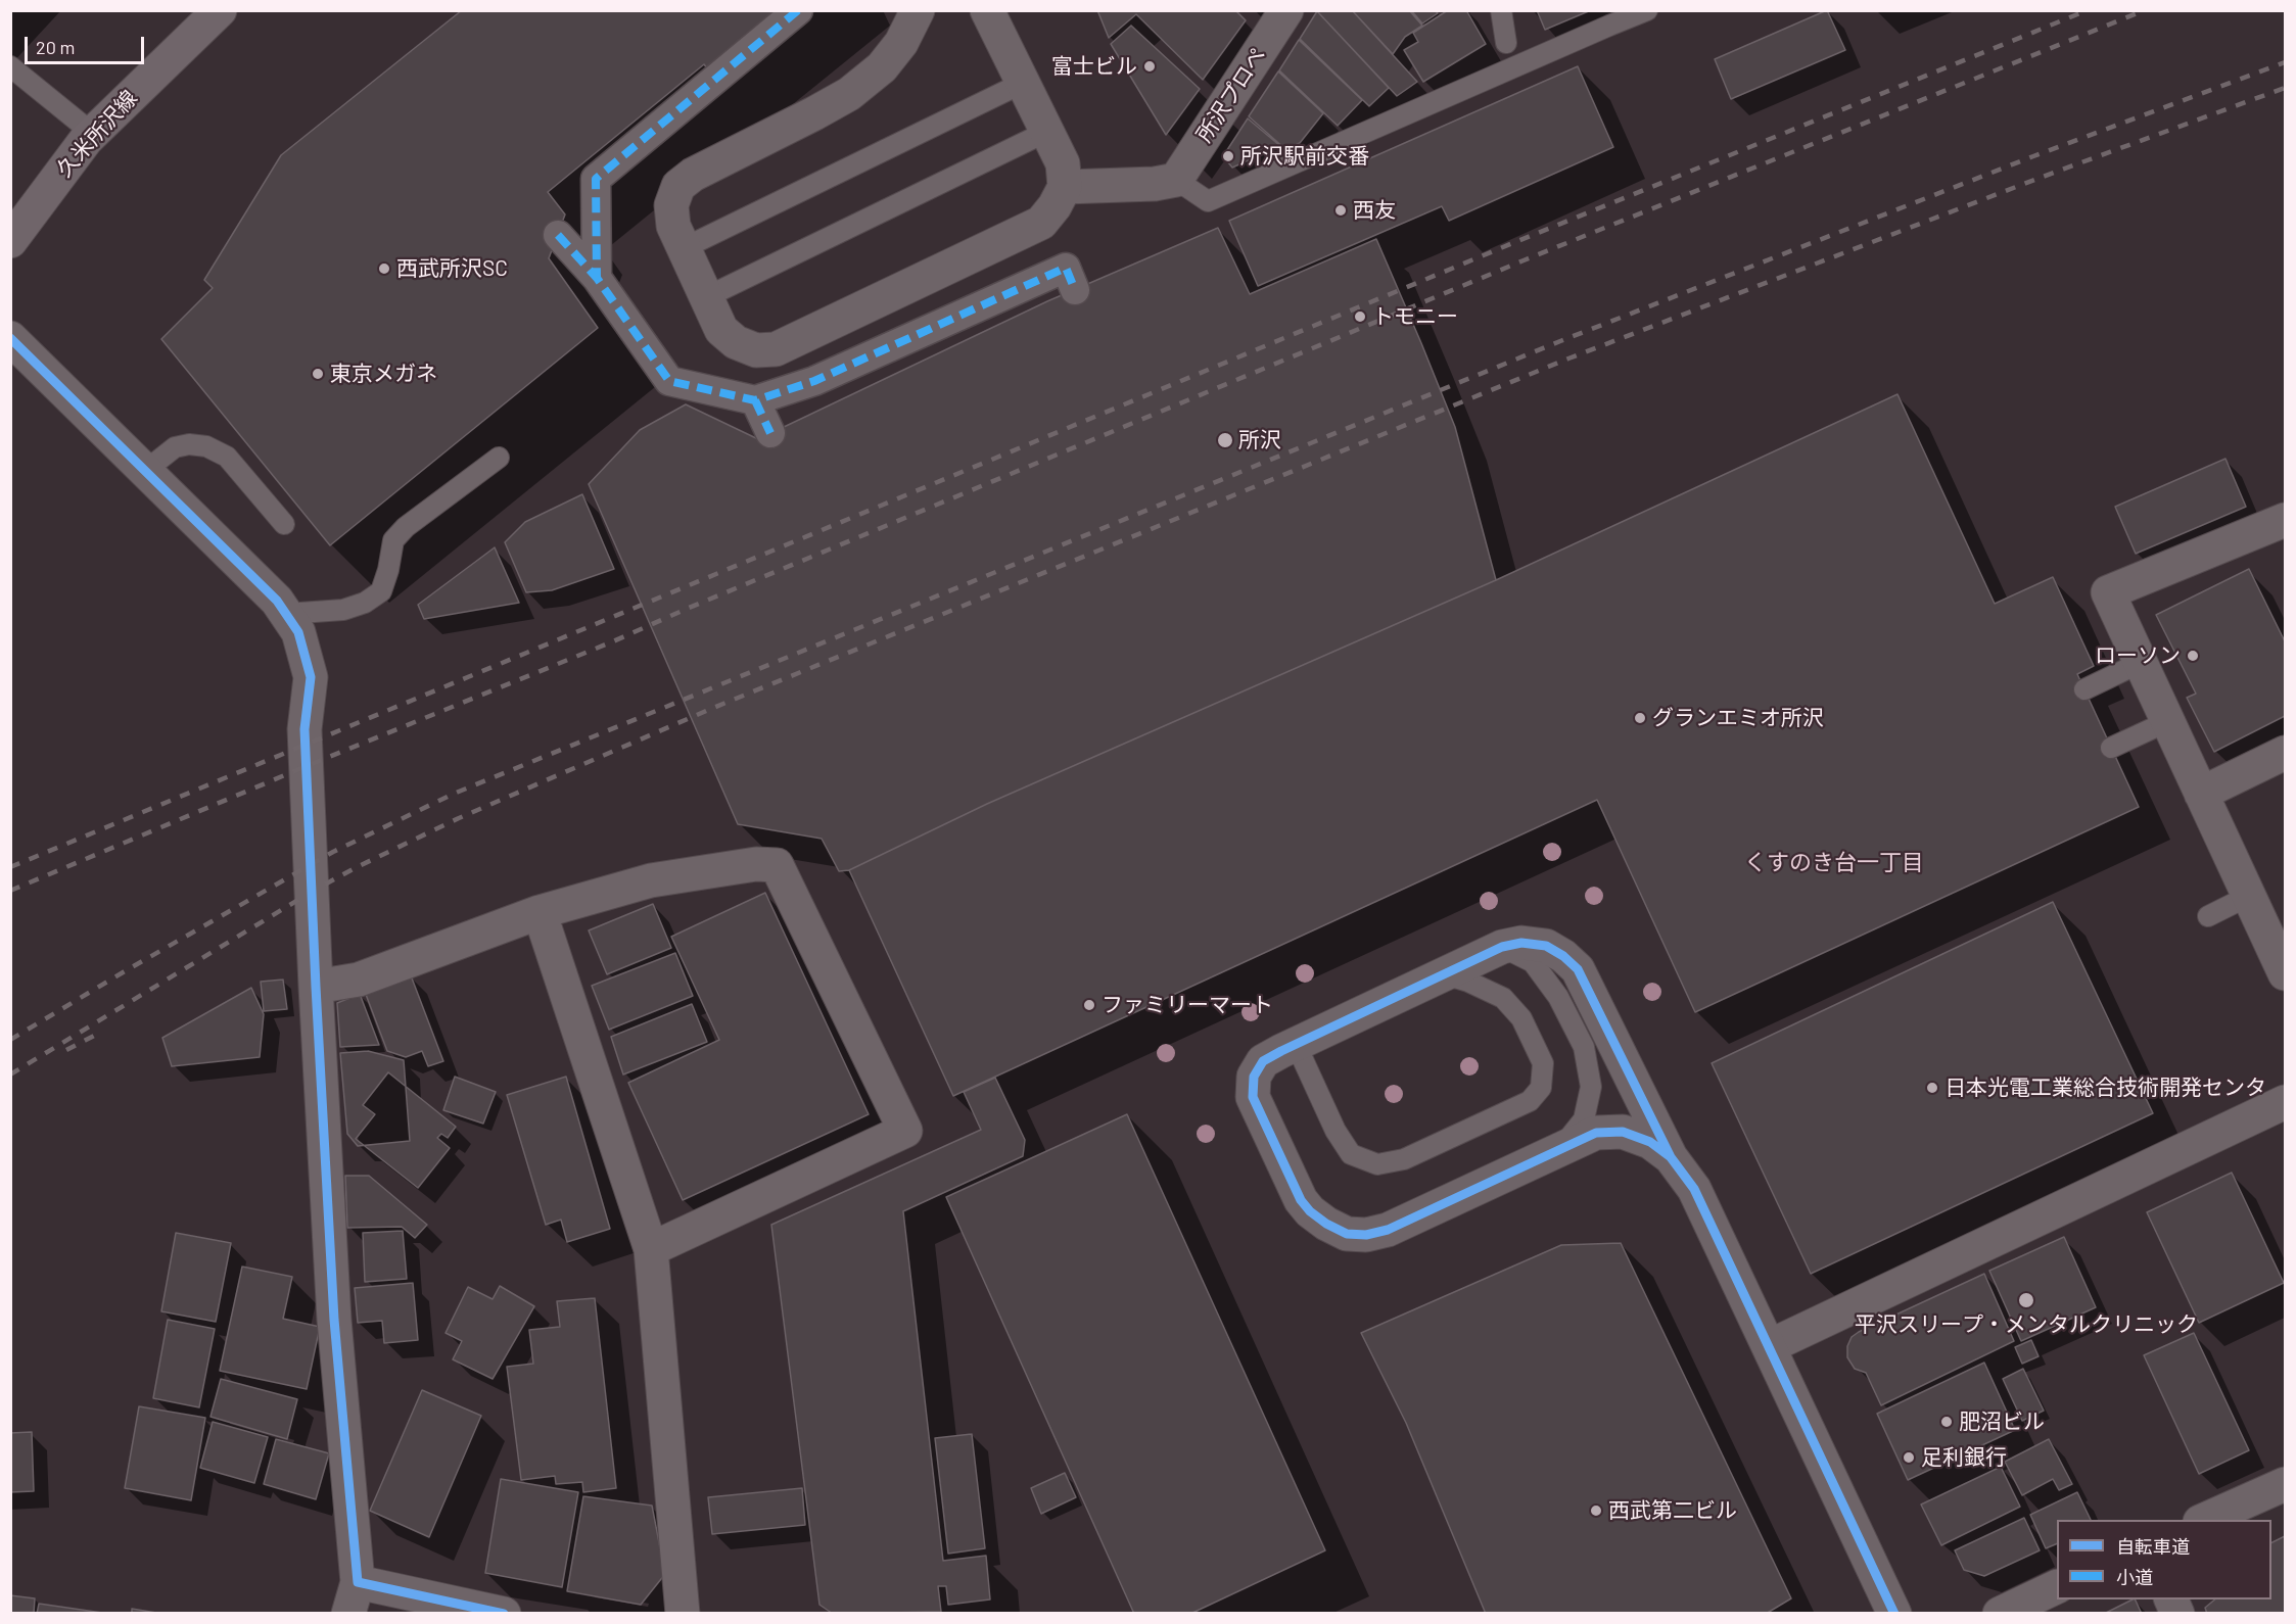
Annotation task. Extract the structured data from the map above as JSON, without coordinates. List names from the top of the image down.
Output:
{
  "streets": {
    "main road": ["久米所沢線"],
    "street": ["所沢プロペ"]
  },
  "districts": ["くすのき台一丁目"],
  "places": [
    "富士ビル",
    "所沢駅前交番",
    "西友",
    "西武所沢SC",
    "トモニー",
    "東京メガネ",
    "所沢",
    "ローソン",
    "グランエミオ所沢",
    "ファミリーマート",
    "日本光電工業総合技術開発センタ",
    "平沢スリープ・メンタルクリニック",
    "肥沼ビル",
    "足利銀行",
    "西武第二ビル"
  ],
  "legend": ["自転車道", "小道"],
  "scale_bar": "20 m"
}
